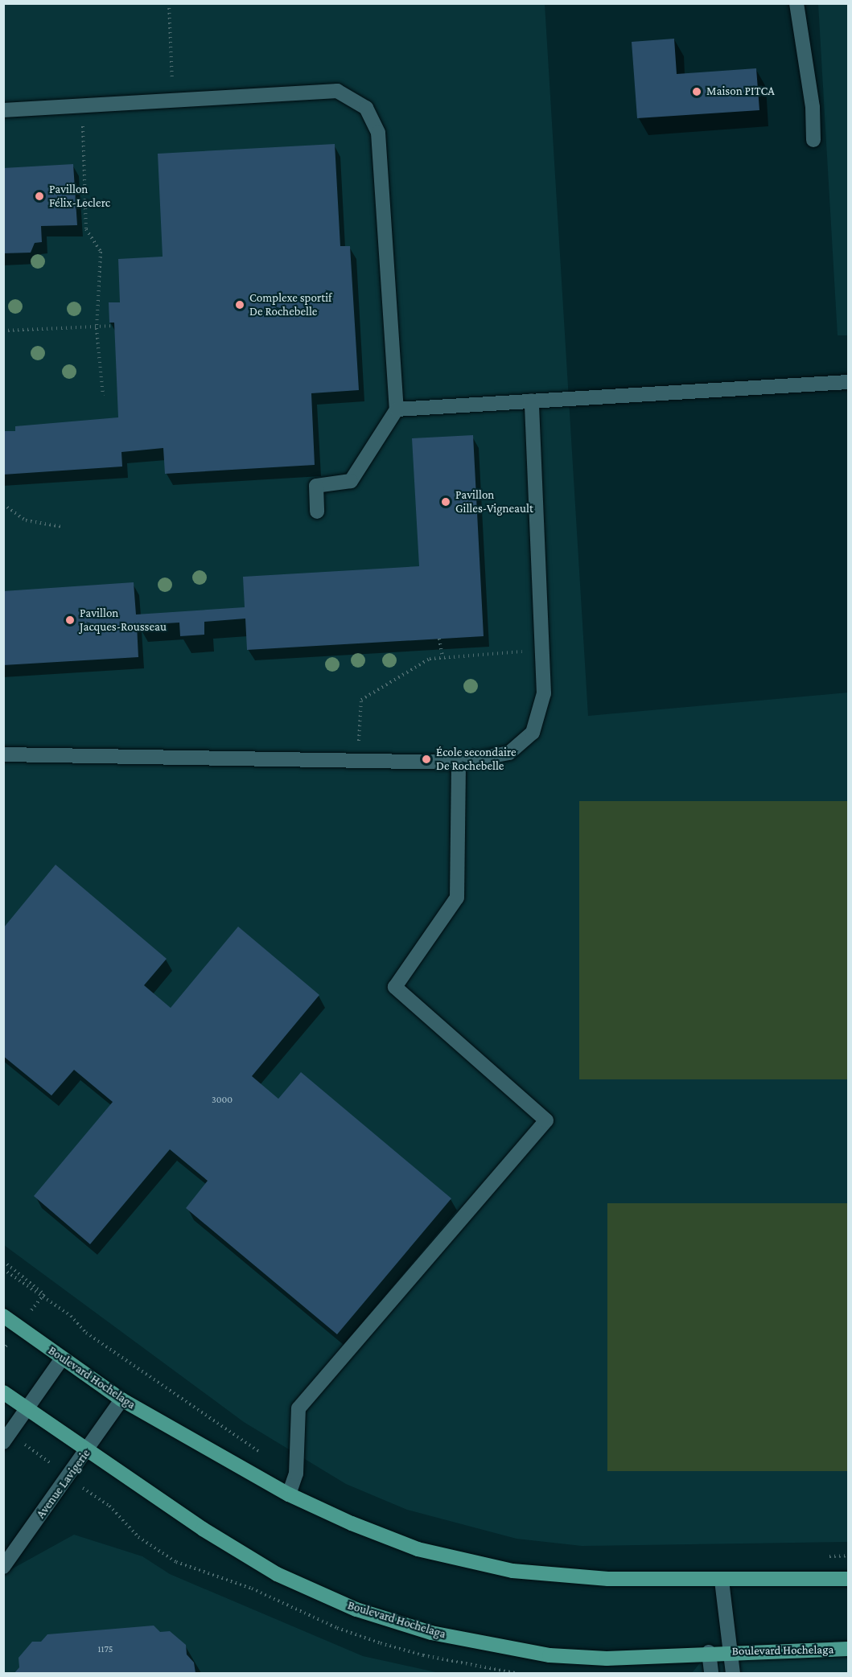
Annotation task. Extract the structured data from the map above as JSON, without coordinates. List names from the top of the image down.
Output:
{
  "streets": {
    "main road": ["Boulevard Hochelaga"],
    "street": ["Avenue Lavigerie"]
  },
  "crossings": [
    ["Boulevard Hochelaga", "Avenue Lavigerie"]
  ],
  "places": [
    "Maison PITCA",
    "Pavillon Félix-Leclerc",
    "Complexe sportif De Rochebelle",
    "Pavillon Gilles-Vigneault",
    "Pavillon Jacques-Rousseau",
    "École secondaire De Rochebelle"
  ],
  "house_numbers": ["3000", "1175"]
}
